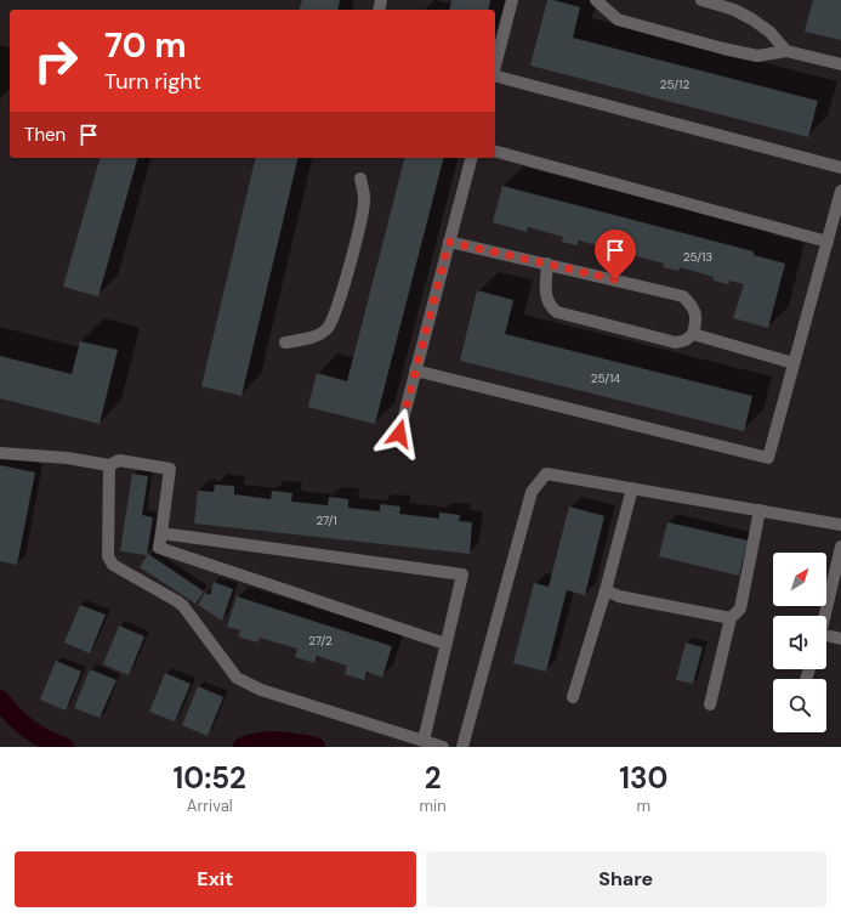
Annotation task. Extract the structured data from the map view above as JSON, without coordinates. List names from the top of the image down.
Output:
{
  "house_numbers": [
    "25/12",
    "25/13",
    "25/14",
    "27/1",
    "27/2"
  ],
  "north": "top right",
  "page": {
    "turn": ["70 m", "Turn right"],
    "then": "Then",
    "eta": [
      "10:52",
      "Arrival",
      "2",
      "min",
      "130",
      "m"
    ],
    "buttons": ["Exit", "Share"]
  }
}
